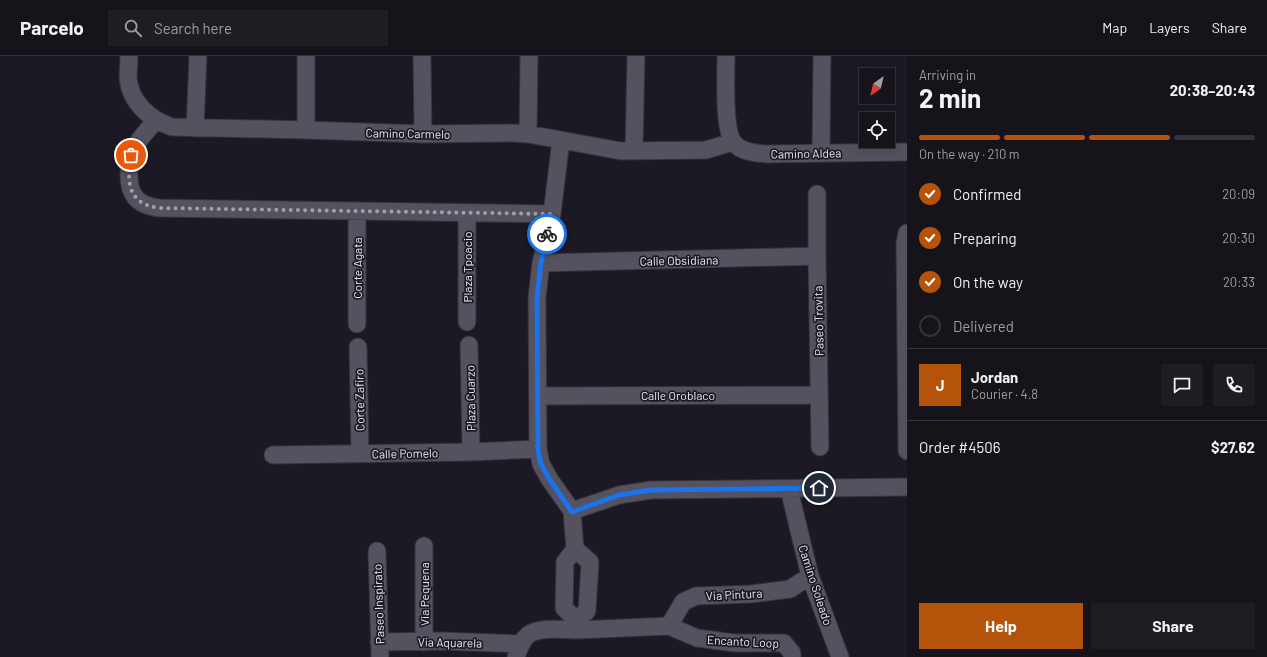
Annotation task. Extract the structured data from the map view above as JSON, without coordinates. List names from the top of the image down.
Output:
{
  "streets": {
    "street": [
      "Camino Carmelo",
      "Camino Aldea",
      "Calle Obsidiana",
      "Plaza Tpoacio",
      "Corte Agata",
      "Paseo Trovita",
      "Calle Oroblaco",
      "Plaza Cuarzo",
      "Corte Zafiro",
      "Calle Pomelo",
      "Camino Soleado",
      "Via Pequena",
      "Via Pintura",
      "Paseo Inspirato",
      "Encanto Loop",
      "Via Aquarela"
    ]
  },
  "crossings": [
    ["Camino Carmelo", "Camino Aldea"],
    ["Calle Obsidiana", "Paseo Trovita"],
    ["Paseo Trovita", "Calle Oroblaco"],
    ["Plaza Cuarzo", "Calle Pomelo"],
    ["Corte Zafiro", "Calle Pomelo"],
    ["Camino Soleado", "Via Pintura"],
    ["Via Pequena", "Via Aquarela"],
    ["Via Pintura", "Encanto Loop"],
    ["Paseo Inspirato", "Via Aquarela"],
    ["Encanto Loop", "Via Aquarela"]
  ],
  "north": "bottom left",
  "page": {
    "header": "Parcelo",
    "search": "Search here",
    "nav": ["Map", "Layers", "Share"],
    "heading": ["2 min", "Arriving in", "20:38–20:43"],
    "panel": [
      "Jordan",
      "Courier · 4.8",
      "Order #4506",
      "$27.62"
    ],
    "bar": "On the way · 210 m",
    "list": [
      ["Confirmed", "20:09"],
      ["Preparing", "20:30"],
      ["On the way", "20:33"],
      "Delivered"
    ],
    "round": "J",
    "buttons": ["Help", "Share"]
  }
}
